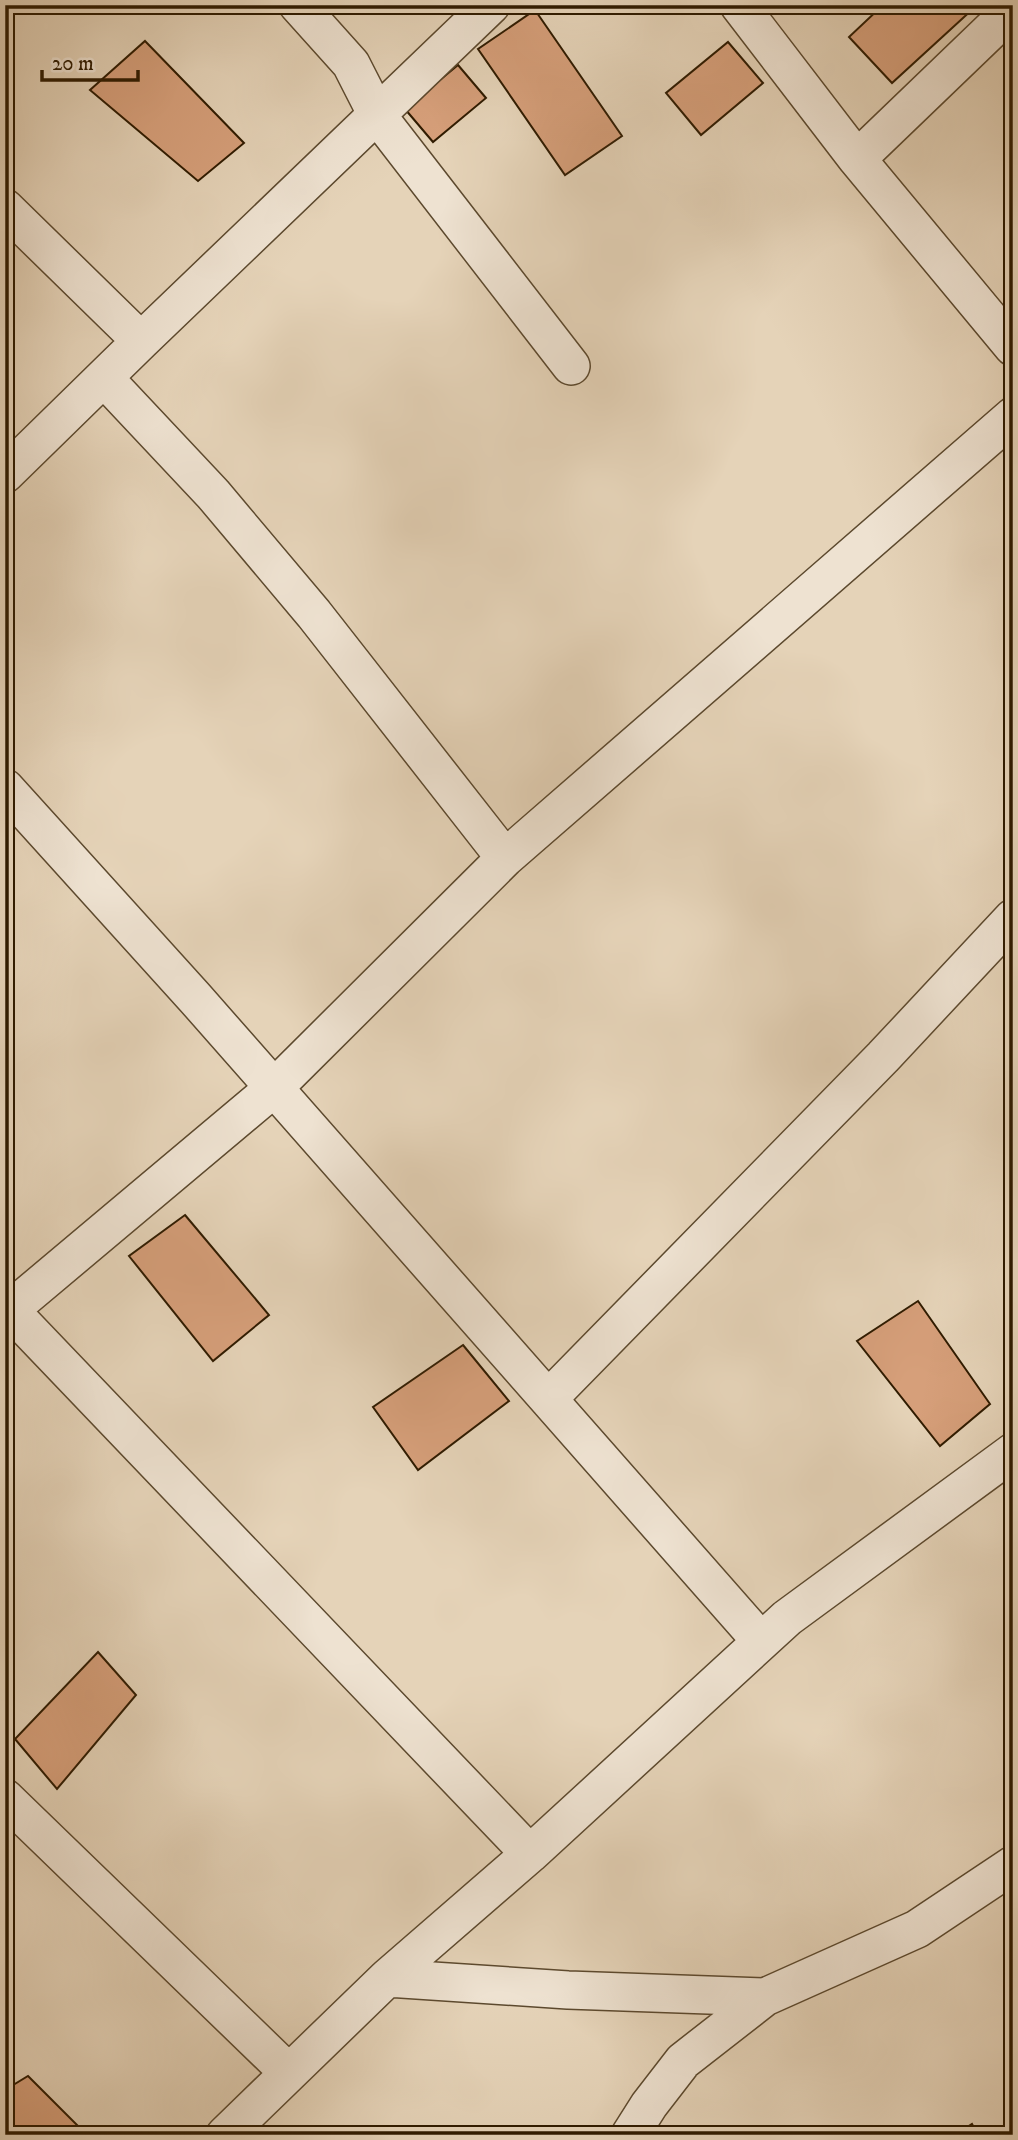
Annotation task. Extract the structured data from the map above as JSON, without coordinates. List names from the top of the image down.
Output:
{
  "scale_bar": "20 m"
}
